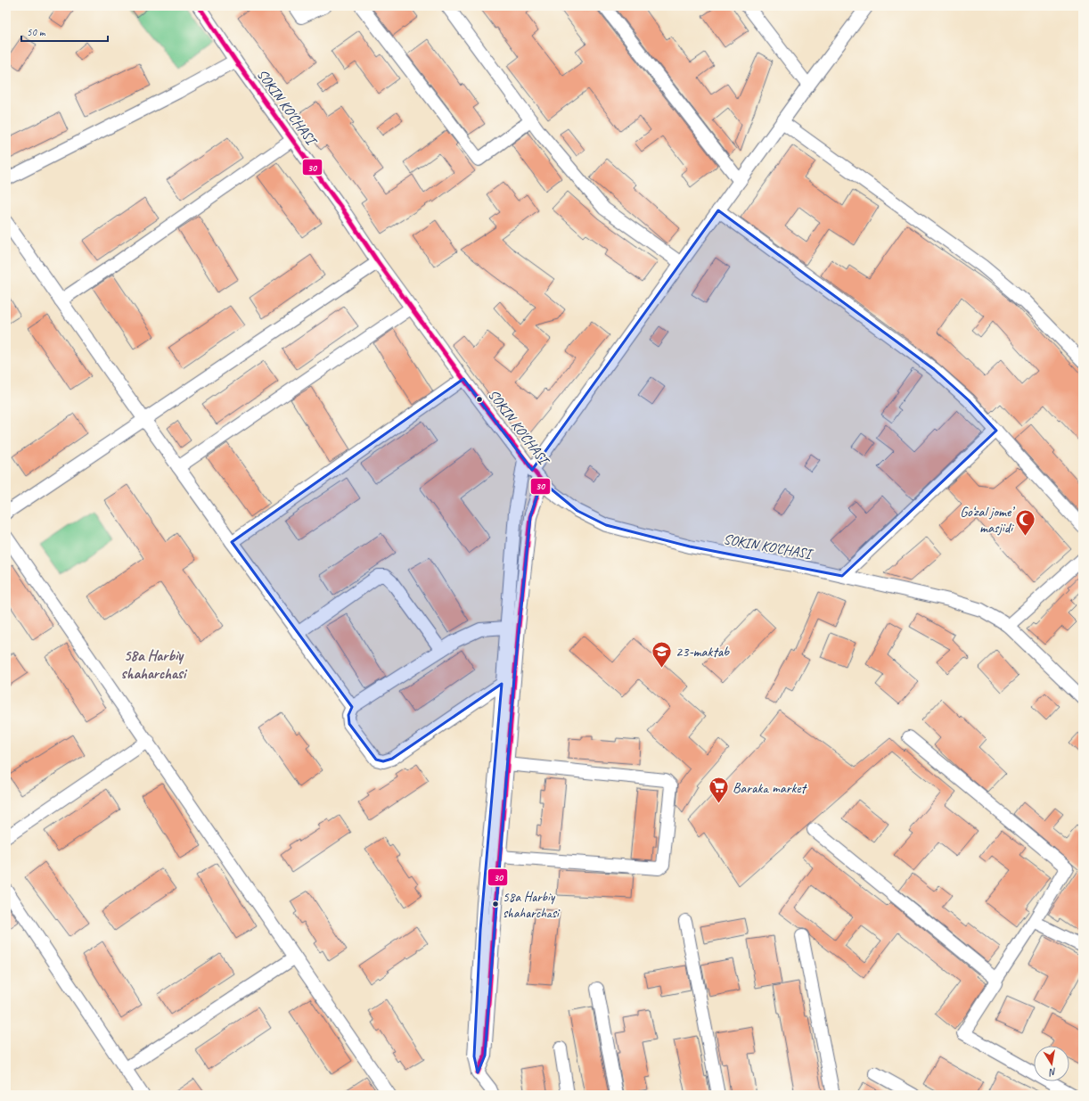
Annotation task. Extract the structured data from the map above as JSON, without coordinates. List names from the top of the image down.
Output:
{
  "streets": {
    "street": ["SOKIN KO'CHASI"]
  },
  "districts": ["58a Harbiy shaharchasi"],
  "places": {
    "mosque": ["Go‘zal jome’ masjidi"],
    "school or university": ["23-maktab"],
    "supermarket": ["Baraka market"],
    "other": ["58a Harbiy shaharchasi"]
  },
  "lines": ["transit line 30"],
  "scale_bar": "50 m",
  "north": "bottom"
}
